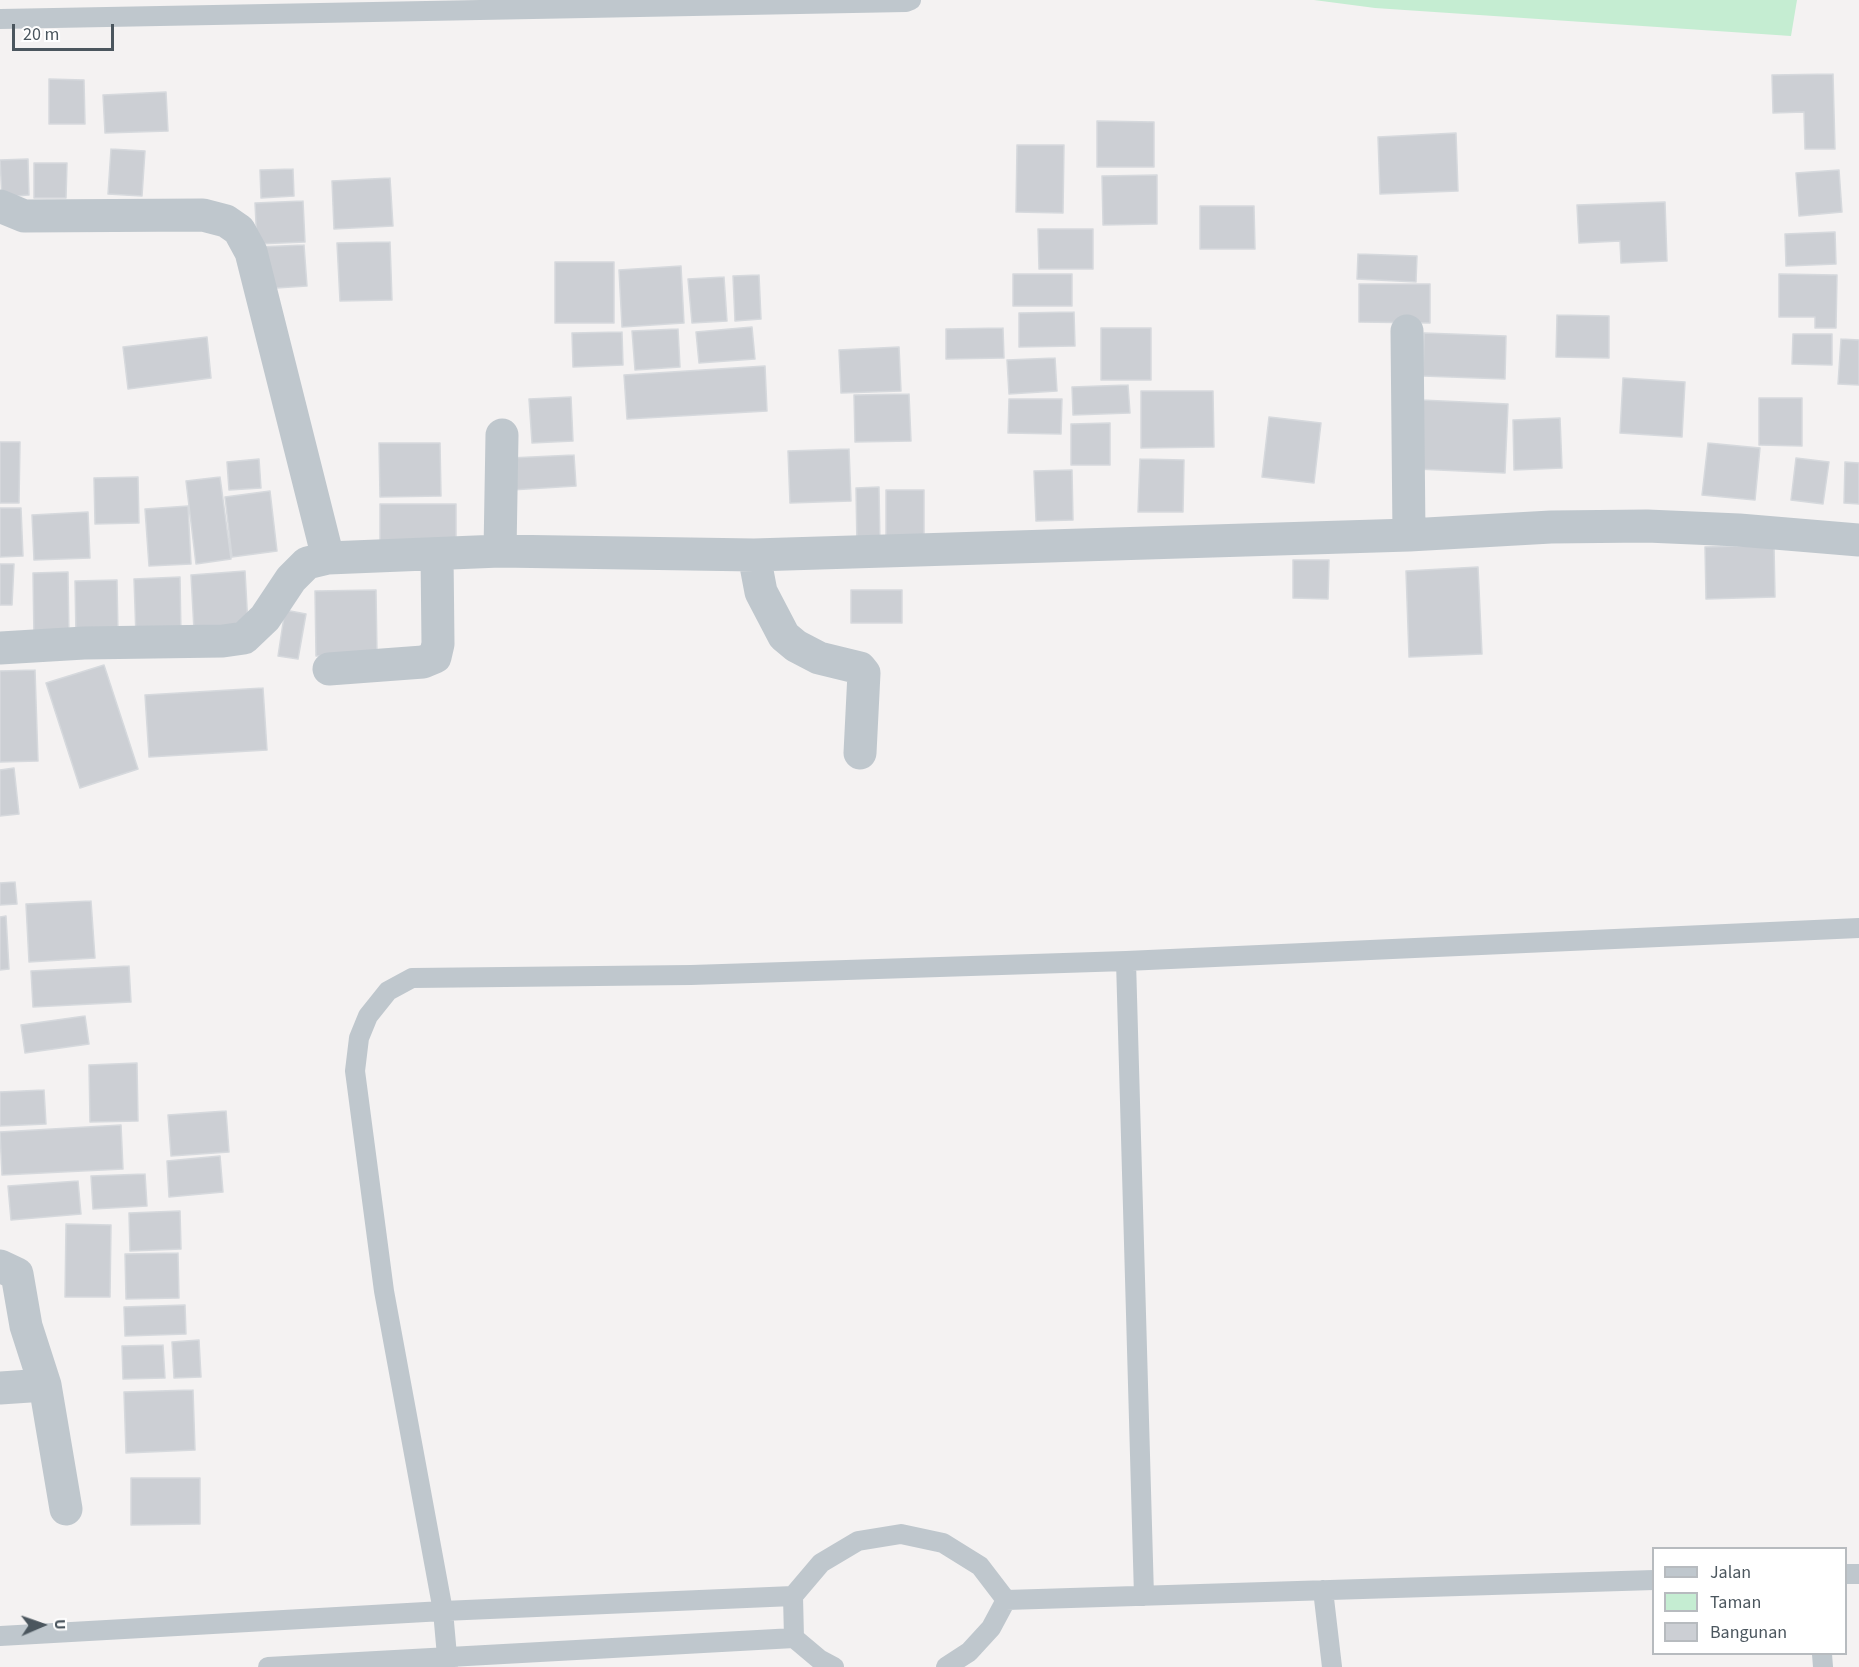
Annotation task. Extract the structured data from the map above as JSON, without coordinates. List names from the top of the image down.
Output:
{
  "legend": ["Jalan", "Taman", "Bangunan"],
  "scale_bar": "20 m",
  "north": "right"
}
